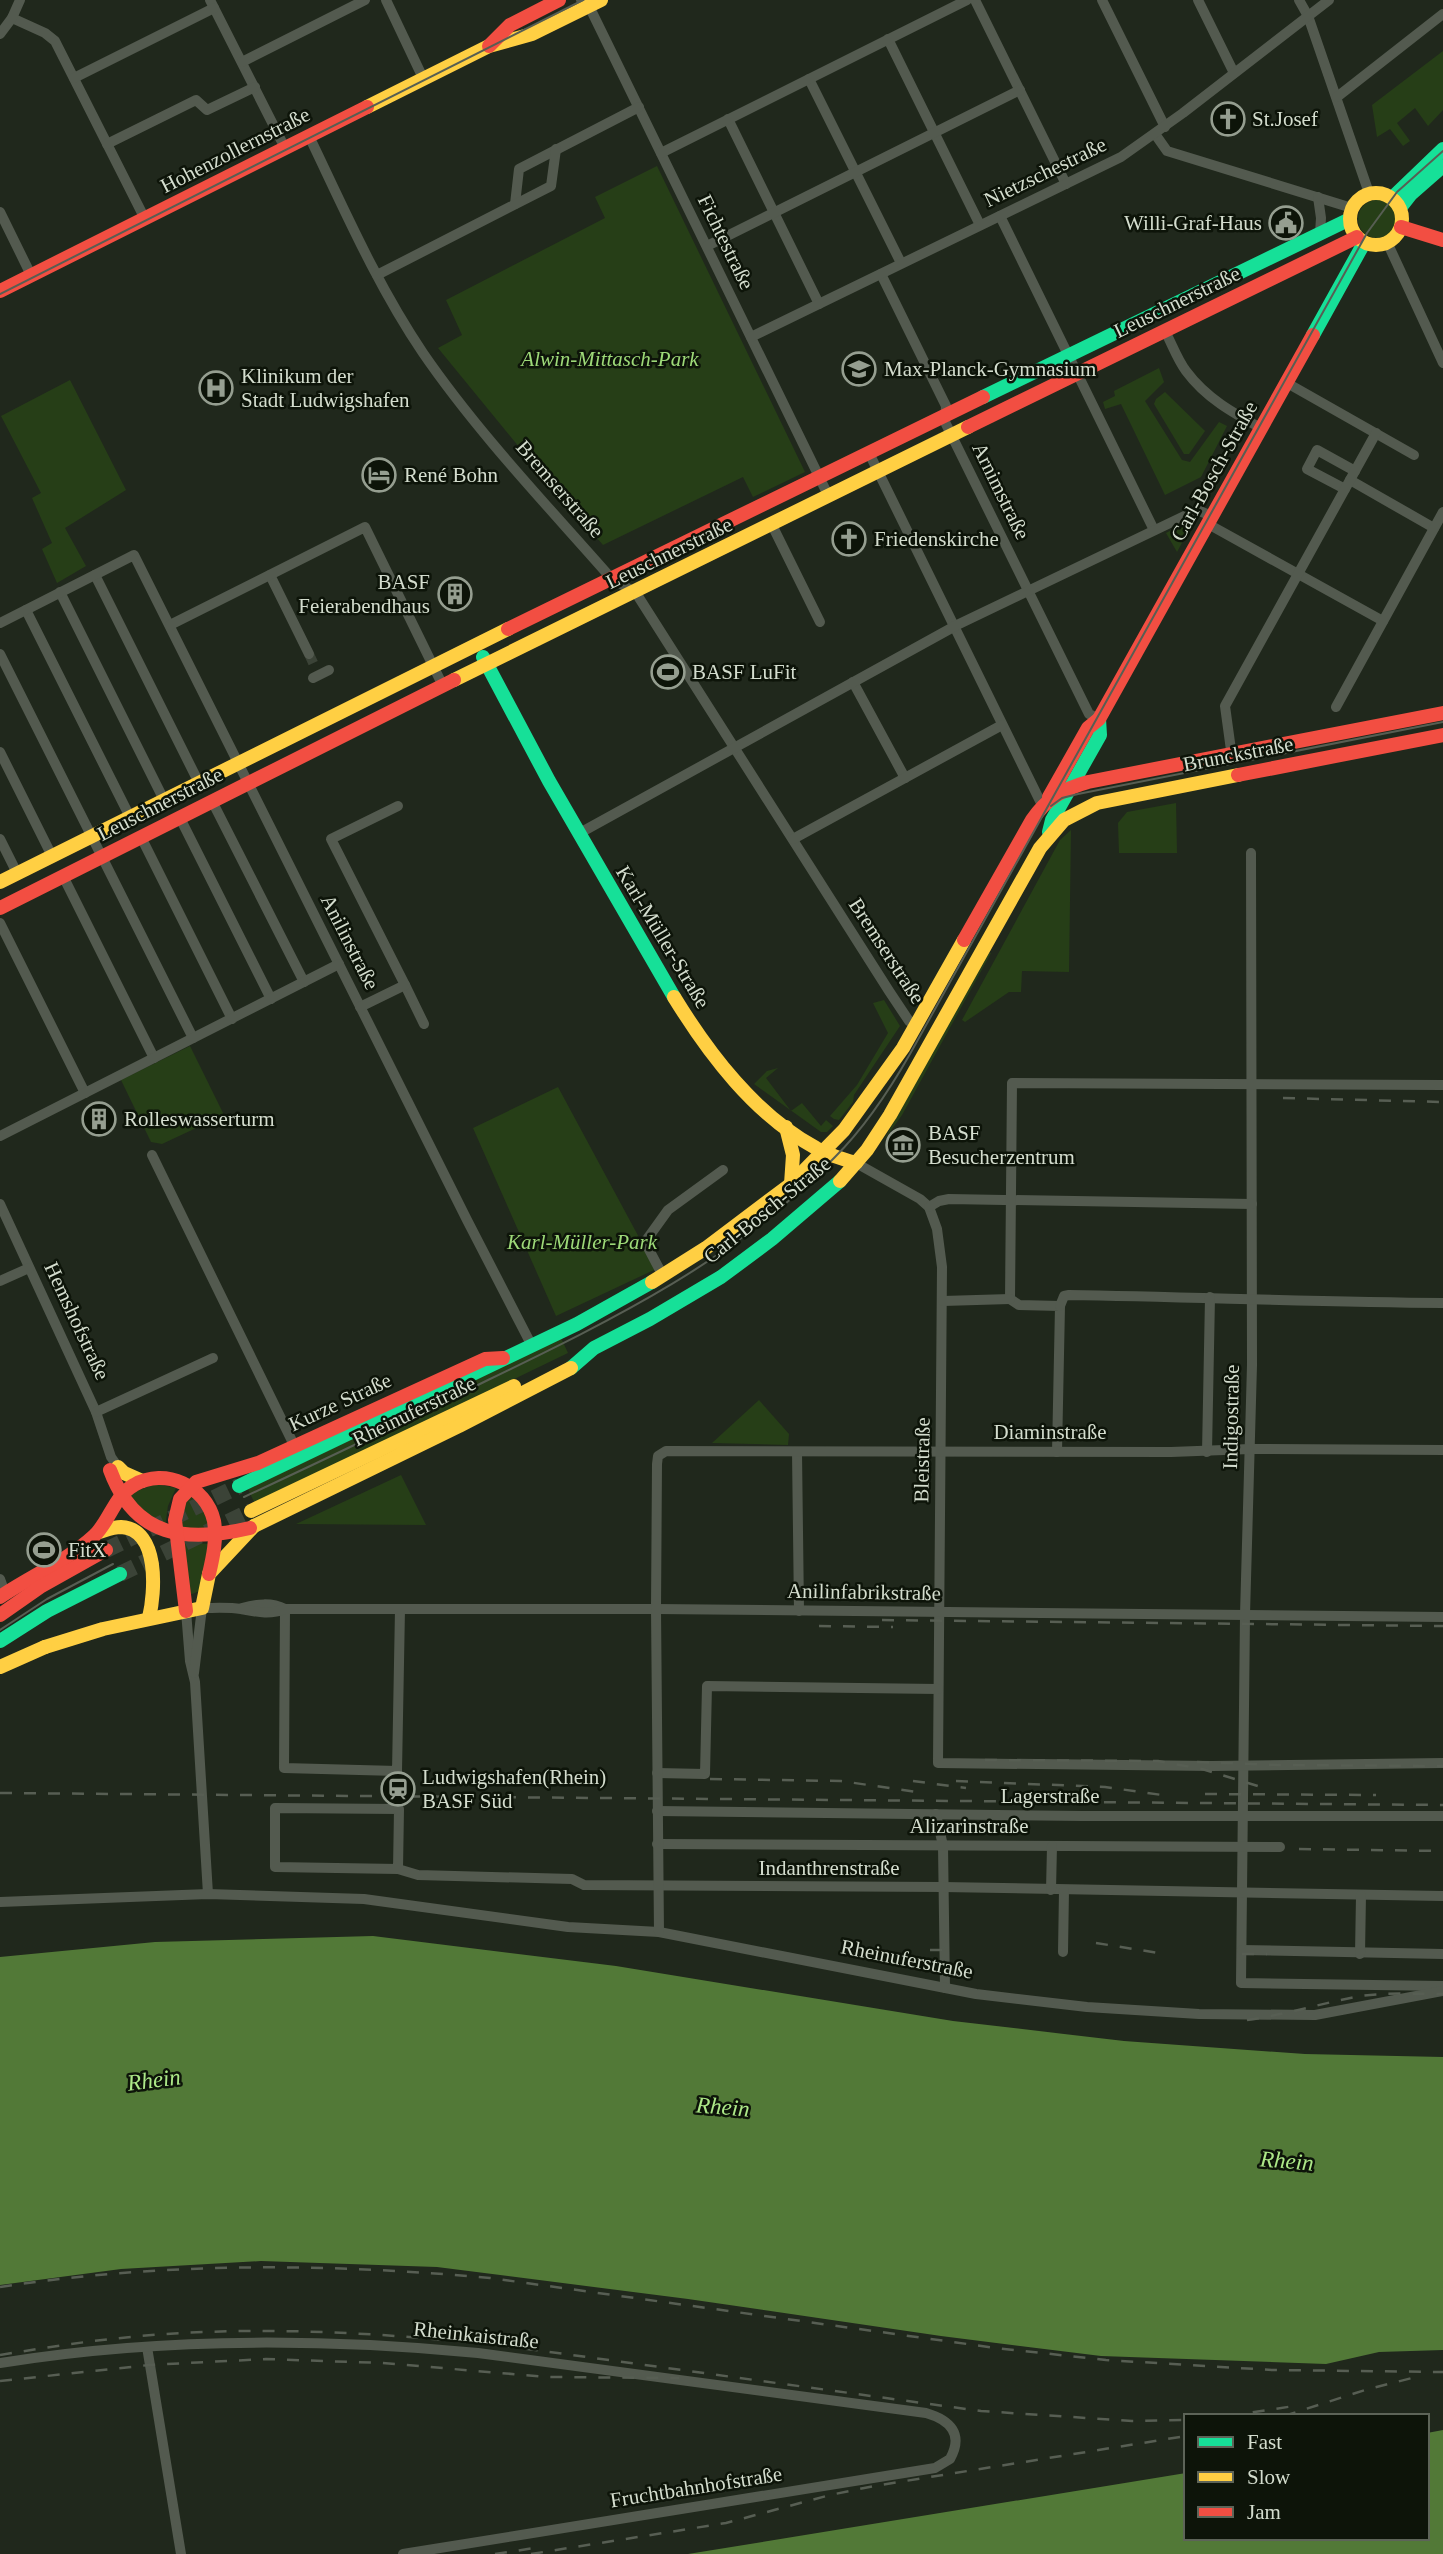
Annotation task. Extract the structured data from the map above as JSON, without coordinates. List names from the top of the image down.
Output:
{
  "streets": {
    "street": [
      "Hohenzollernstraße",
      "Nietzschestraße",
      "Fichtestraße",
      "Leuschnerstraße",
      "Carl-Bosch-Straße",
      "Bremserstraße",
      "Arnimstraße",
      "Brunckstraße",
      "Karl-Müller-Straße",
      "Anilinstraße",
      "Hemshofstraße",
      "Kurze Straße",
      "Rheinuferstraße",
      "Indigostraße",
      "Diaminstraße",
      "Bleistraße",
      "Anilinfabrikstraße",
      "Lagerstraße",
      "Alizarinstraße",
      "Indanthrenstraße",
      "Rheinkaistraße",
      "Fruchtbahnhofstraße"
    ]
  },
  "crossings": [
    ["Hohenzollernstraße", "Fichtestraße"],
    ["Hohenzollernstraße", "Bremserstraße"],
    ["Nietzschestraße", "Fichtestraße"],
    ["Nietzschestraße", "Arnimstraße"],
    ["Fichtestraße", "Leuschnerstraße"],
    ["Leuschnerstraße", "Carl-Bosch-Straße"],
    ["Leuschnerstraße", "Bremserstraße"],
    ["Leuschnerstraße", "Arnimstraße"],
    ["Leuschnerstraße", "Karl-Müller-Straße"],
    ["Leuschnerstraße", "Anilinstraße"],
    ["Carl-Bosch-Straße", "Bremserstraße"],
    ["Carl-Bosch-Straße", "Arnimstraße"],
    ["Carl-Bosch-Straße", "Brunckstraße"],
    ["Carl-Bosch-Straße", "Karl-Müller-Straße"],
    ["Carl-Bosch-Straße", "Anilinstraße"],
    ["Carl-Bosch-Straße", "Kurze Straße"],
    ["Carl-Bosch-Straße", "Rheinuferstraße"],
    ["Karl-Müller-Straße", "Bleistraße"],
    ["Kurze Straße", "Rheinuferstraße"],
    ["Rheinuferstraße", "Indigostraße"],
    ["Indigostraße", "Diaminstraße"],
    ["Indigostraße", "Bleistraße"],
    ["Indigostraße", "Anilinfabrikstraße"],
    ["Indigostraße", "Lagerstraße"],
    ["Indigostraße", "Alizarinstraße"],
    ["Indigostraße", "Indanthrenstraße"],
    ["Diaminstraße", "Bleistraße"],
    ["Diaminstraße", "Anilinfabrikstraße"],
    ["Bleistraße", "Anilinfabrikstraße"],
    ["Rheinkaistraße", "Fruchtbahnhofstraße"]
  ],
  "water": ["Rhein"],
  "parks": ["Alwin-Mittasch-Park", "Karl-Müller-Park"],
  "places": {
    "church": ["St.Josef", "Friedenskirche"],
    "public building": ["Willi-Graf-Haus"],
    "school or university": ["Max-Planck-Gymnasium"],
    "hospital": ["Klinikum der Stadt Ludwigshafen"],
    "hotel": ["René Bohn"],
    "building": ["BASF Feierabendhaus", "Rolleswasserturm"],
    "sports": ["BASF LuFit", "FitX"],
    "museum": ["BASF Besucherzentrum"],
    "station": ["Ludwigshafen(Rhein) BASF Süd"]
  },
  "legend": ["Fast", "Slow", "Jam"]
}
